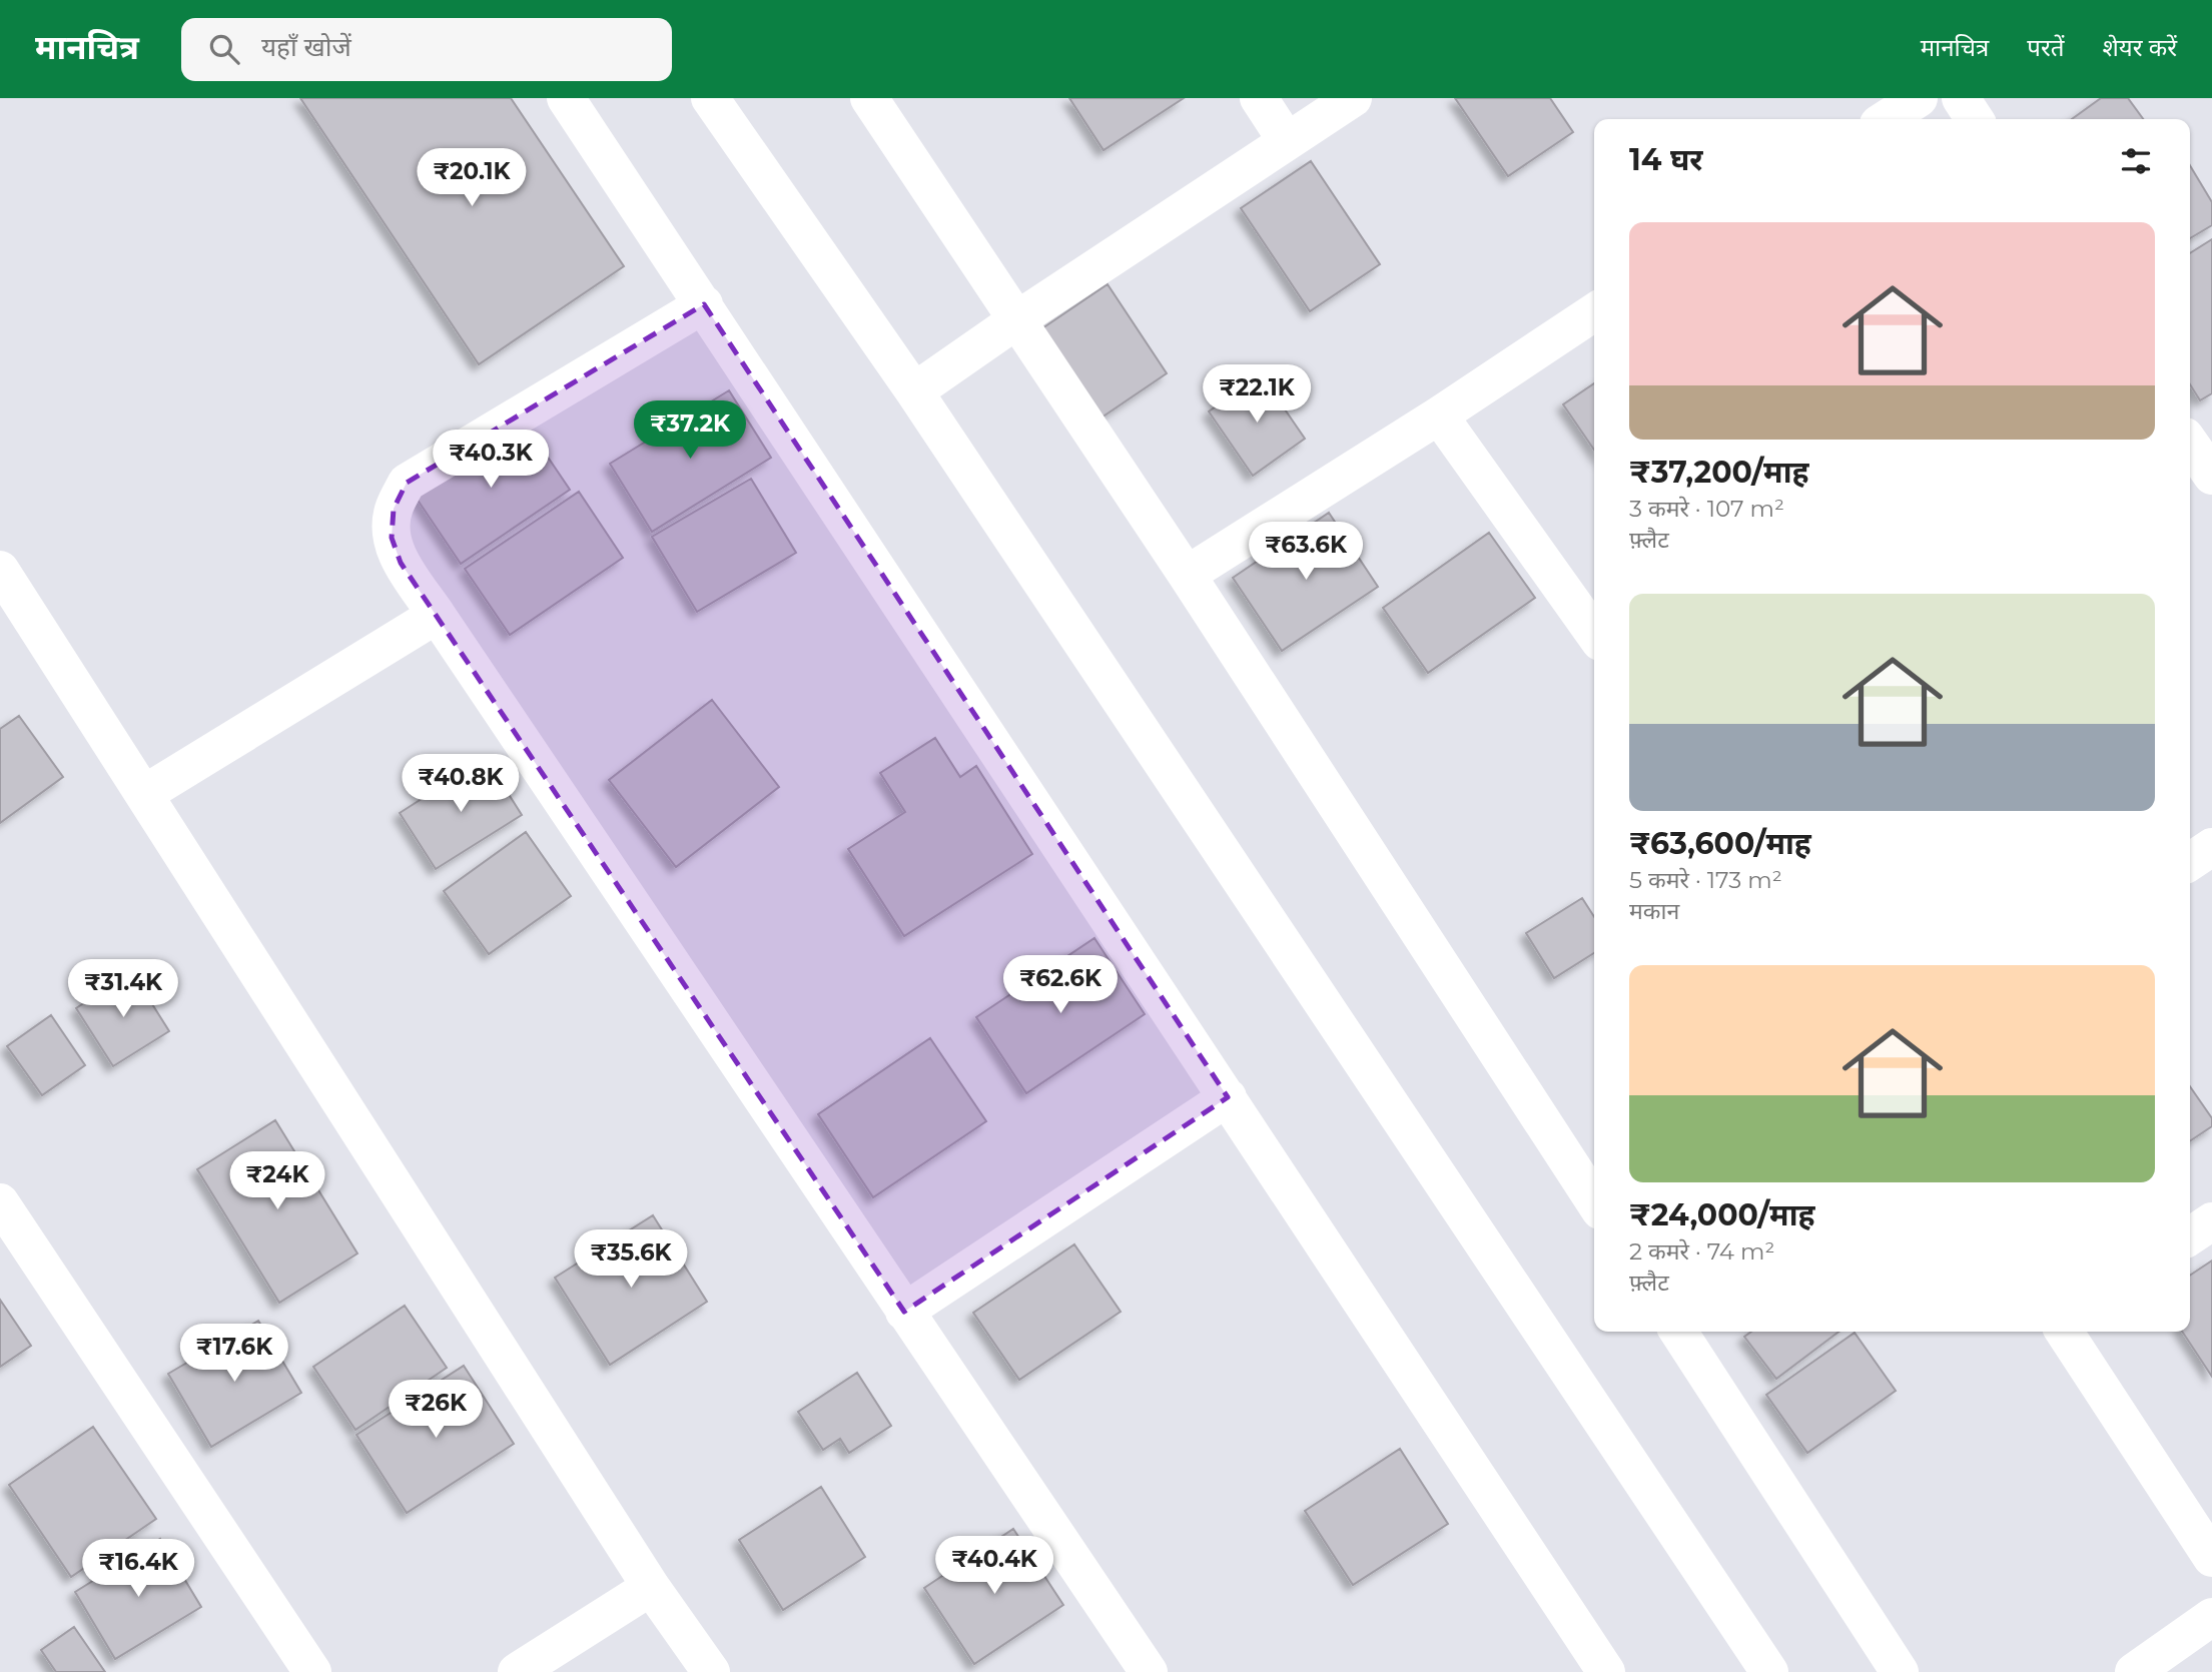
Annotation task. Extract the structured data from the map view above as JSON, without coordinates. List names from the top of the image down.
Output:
{
  "page": {
    "header": "मानचित्र",
    "search": "यहाँ खोजें",
    "nav": ["मानचित्र", "परतें", "शेयर करें"],
    "heading": "14 घर",
    "price": [
      "₹20.1K",
      "₹22.1K",
      "₹37.2K",
      "₹40.3K",
      "₹63.6K",
      "₹40.8K",
      "₹62.6K",
      "₹31.4K",
      "₹24K",
      "₹35.6K",
      "₹17.6K",
      "₹26K",
      "₹40.4K",
      "₹16.4K"
    ],
    "list": [
      {
        "name": "₹37,200/माह",
        "note": "3 कमरे · 107 m² · फ़्लैट"
      },
      {
        "name": "₹63,600/माह",
        "note": "5 कमरे · 173 m² · मकान"
      },
      {
        "name": "₹24,000/माह",
        "note": "2 कमरे · 74 m² · फ़्लैट"
      }
    ]
  }
}
